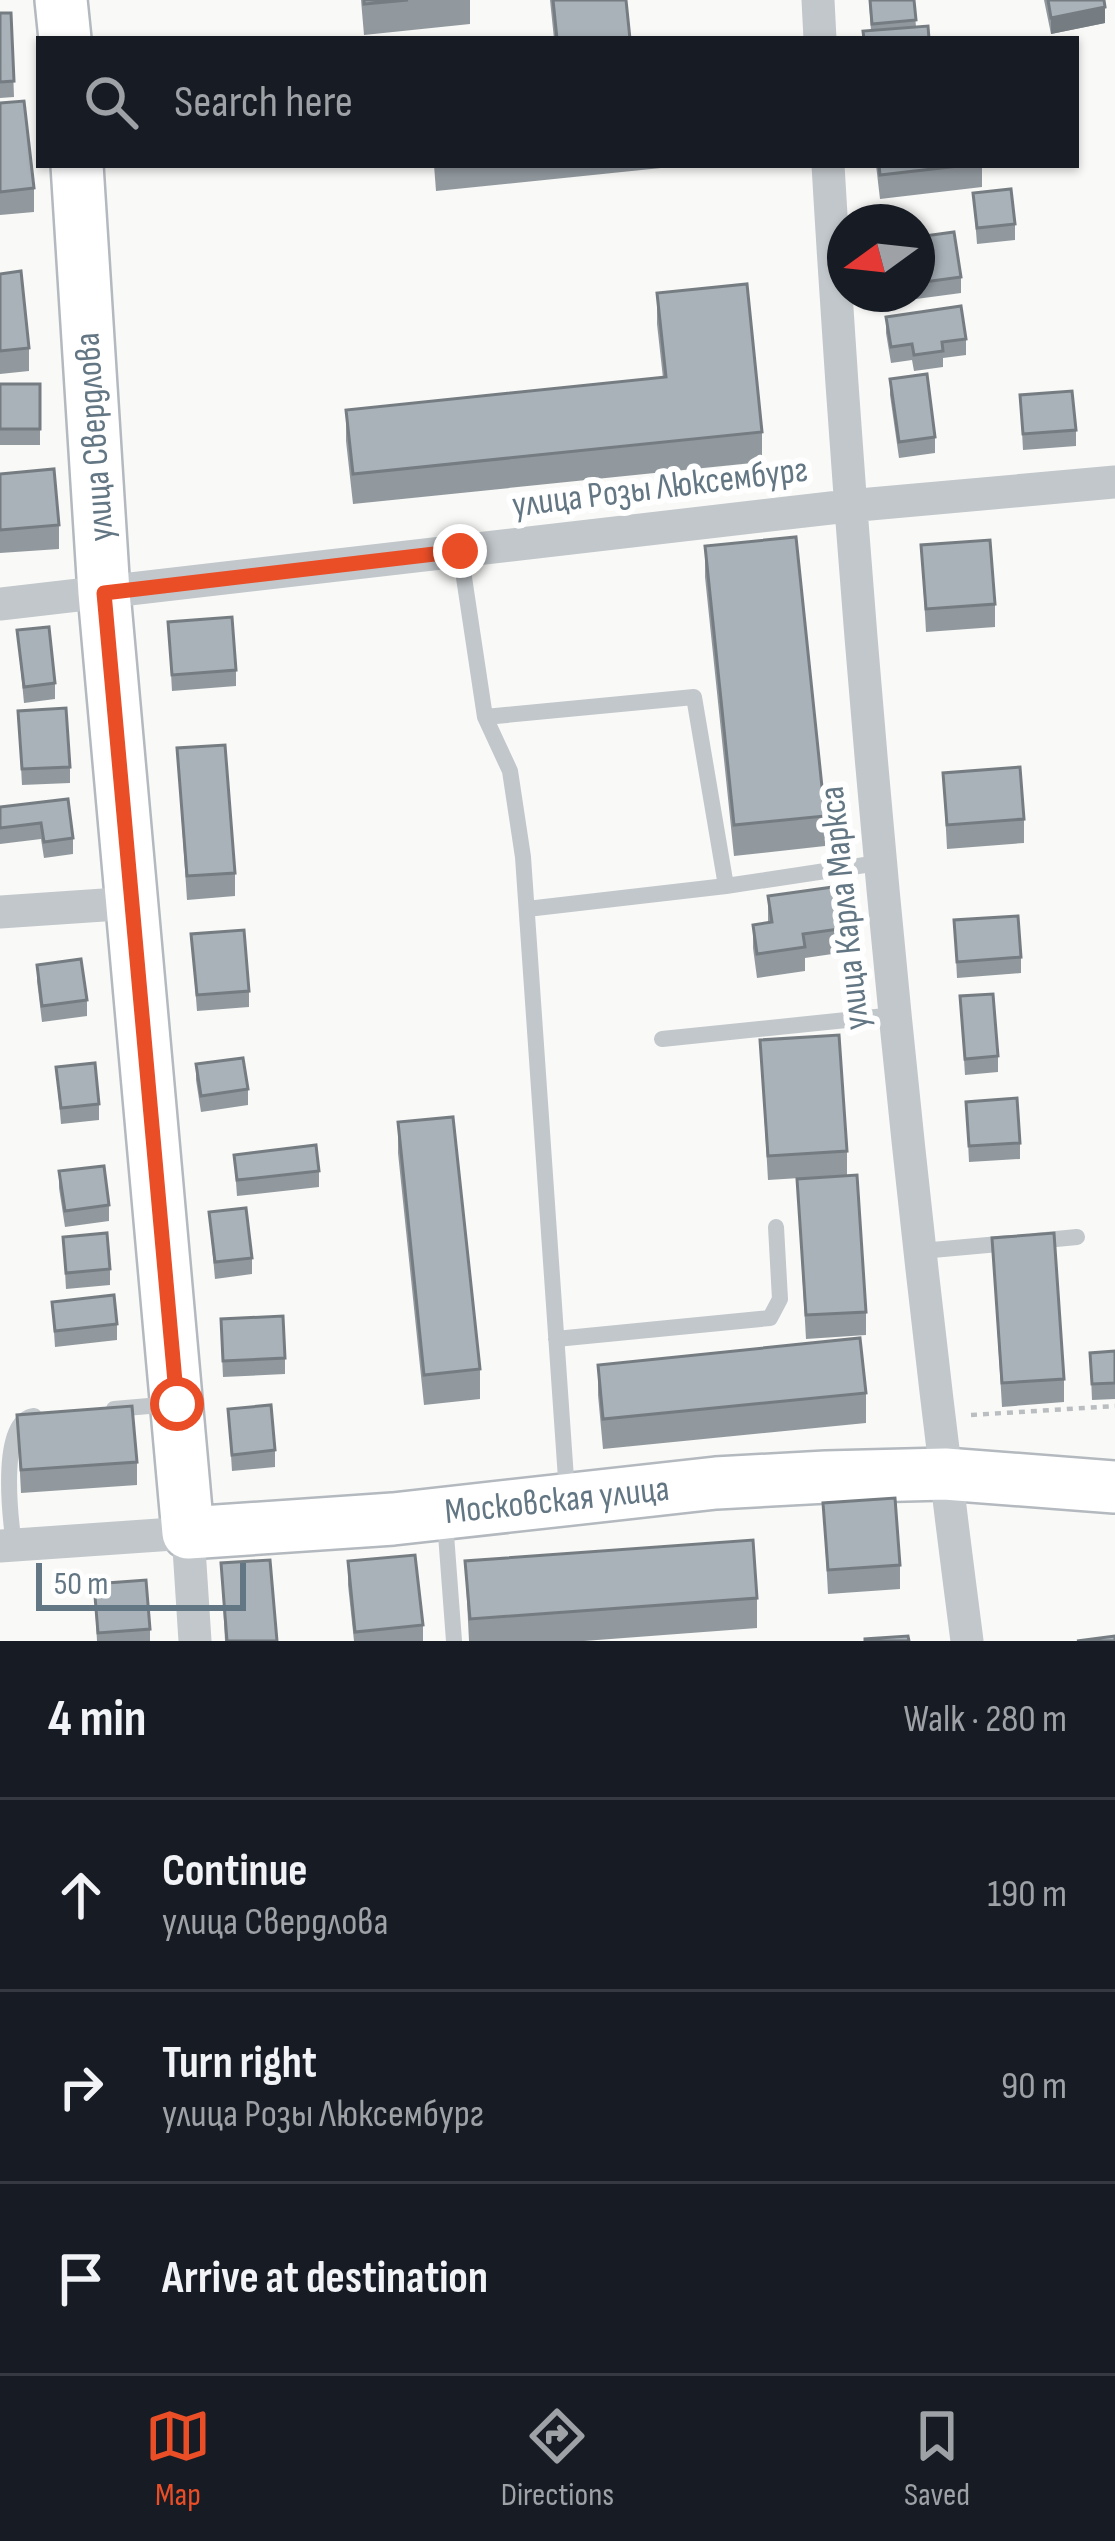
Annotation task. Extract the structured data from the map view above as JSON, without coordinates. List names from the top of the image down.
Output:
{
  "streets": {
    "main road": ["улица Свердлова", "Московская улица"],
    "street": ["улица Розы Люксембург", "улица Карла Маркса"]
  },
  "crossings": [
    ["улица Свердлова", "улица Розы Люксембург"],
    ["улица Свердлова", "Московская улица"],
    ["улица Розы Люксембург", "улица Карла Маркса"],
    ["улица Карла Маркса", "Московская улица"]
  ],
  "scale_bar": "50 m",
  "north": "left",
  "page": {
    "search": "Search here",
    "scale": "50 m",
    "heading": ["4 min", "Walk · 280 m"],
    "list": [
      ["Continue", "улица Свердлова", "190 m"],
      ["Turn right", "улица Розы Люксембург", "90 m"],
      "Arrive at destination"
    ],
    "nav": ["Map", "Directions", "Saved"]
  }
}
